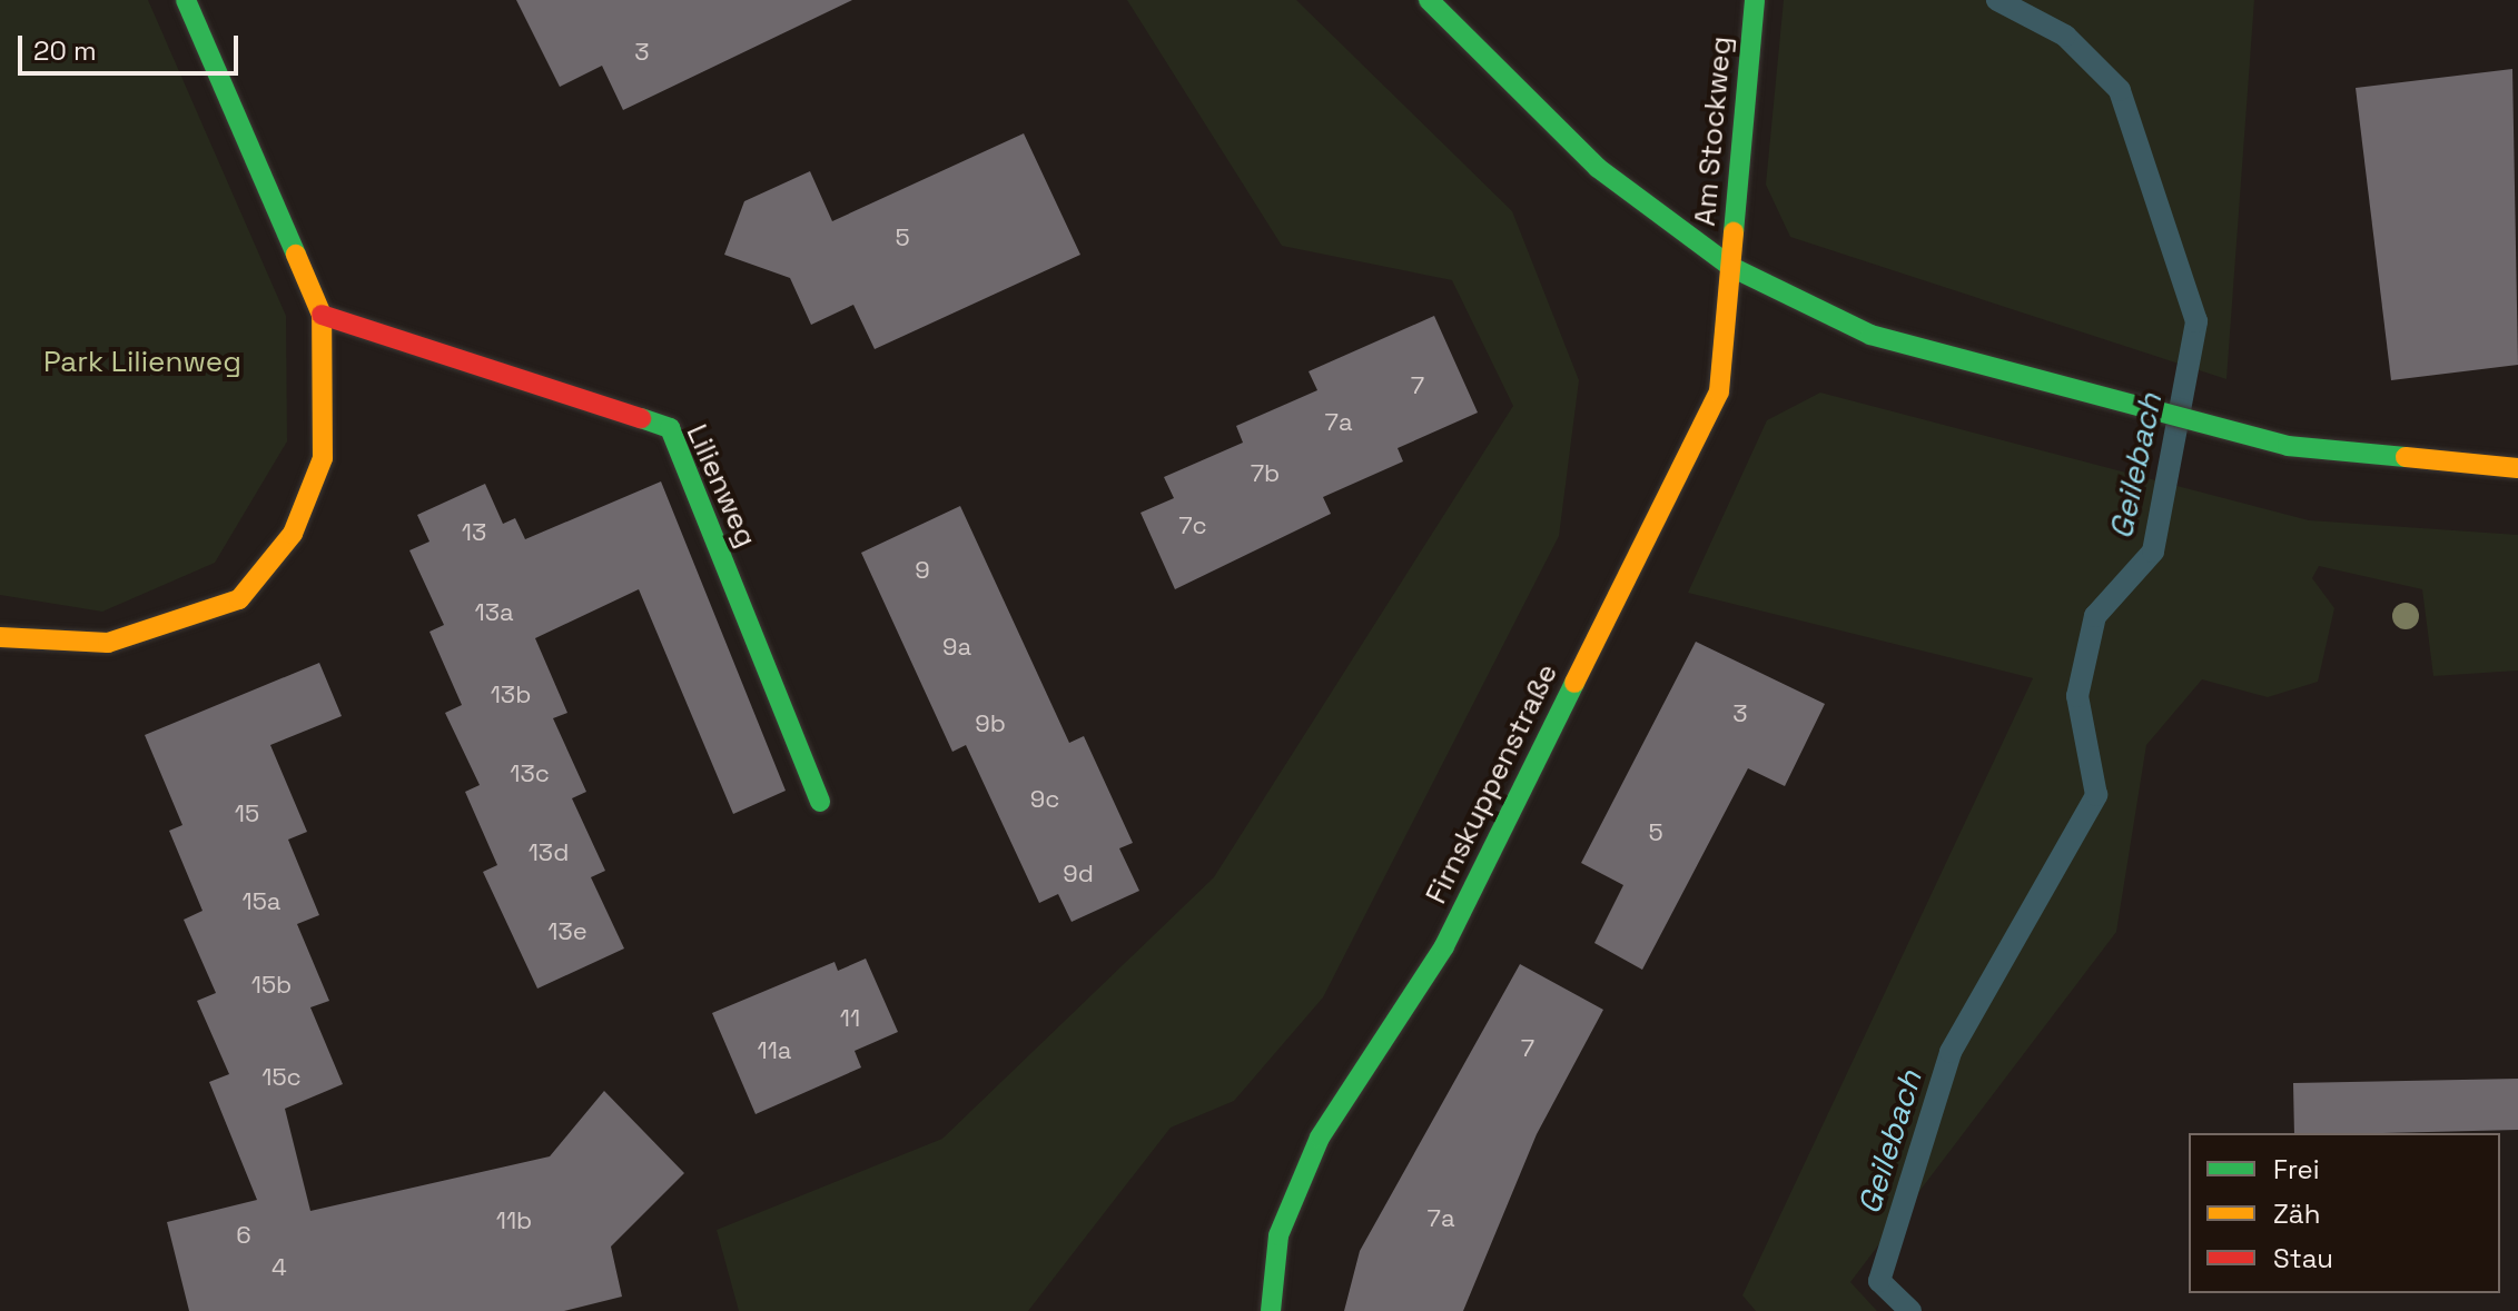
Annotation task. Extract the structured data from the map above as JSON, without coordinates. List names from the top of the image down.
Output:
{
  "streets": {
    "street": ["Am Stockweg", "Lilienweg", "Firnskuppenstraße"]
  },
  "crossings": [
    ["Am Stockweg", "Firnskuppenstraße"]
  ],
  "water": ["Geilebach"],
  "parks": ["Park Lilienweg"],
  "house_numbers": [
    "3",
    "5",
    "7",
    "7a",
    "7b",
    "7c",
    "13",
    "9",
    "13a",
    "9a",
    "13b",
    "3",
    "9b",
    "13c",
    "9c",
    "15",
    "5",
    "13d",
    "9d",
    "15a",
    "13e",
    "15b",
    "11",
    "7",
    "11a",
    "15c",
    "7a",
    "11b",
    "6",
    "4"
  ],
  "legend": ["Frei", "Zäh", "Stau"],
  "scale_bar": "20 m"
}
